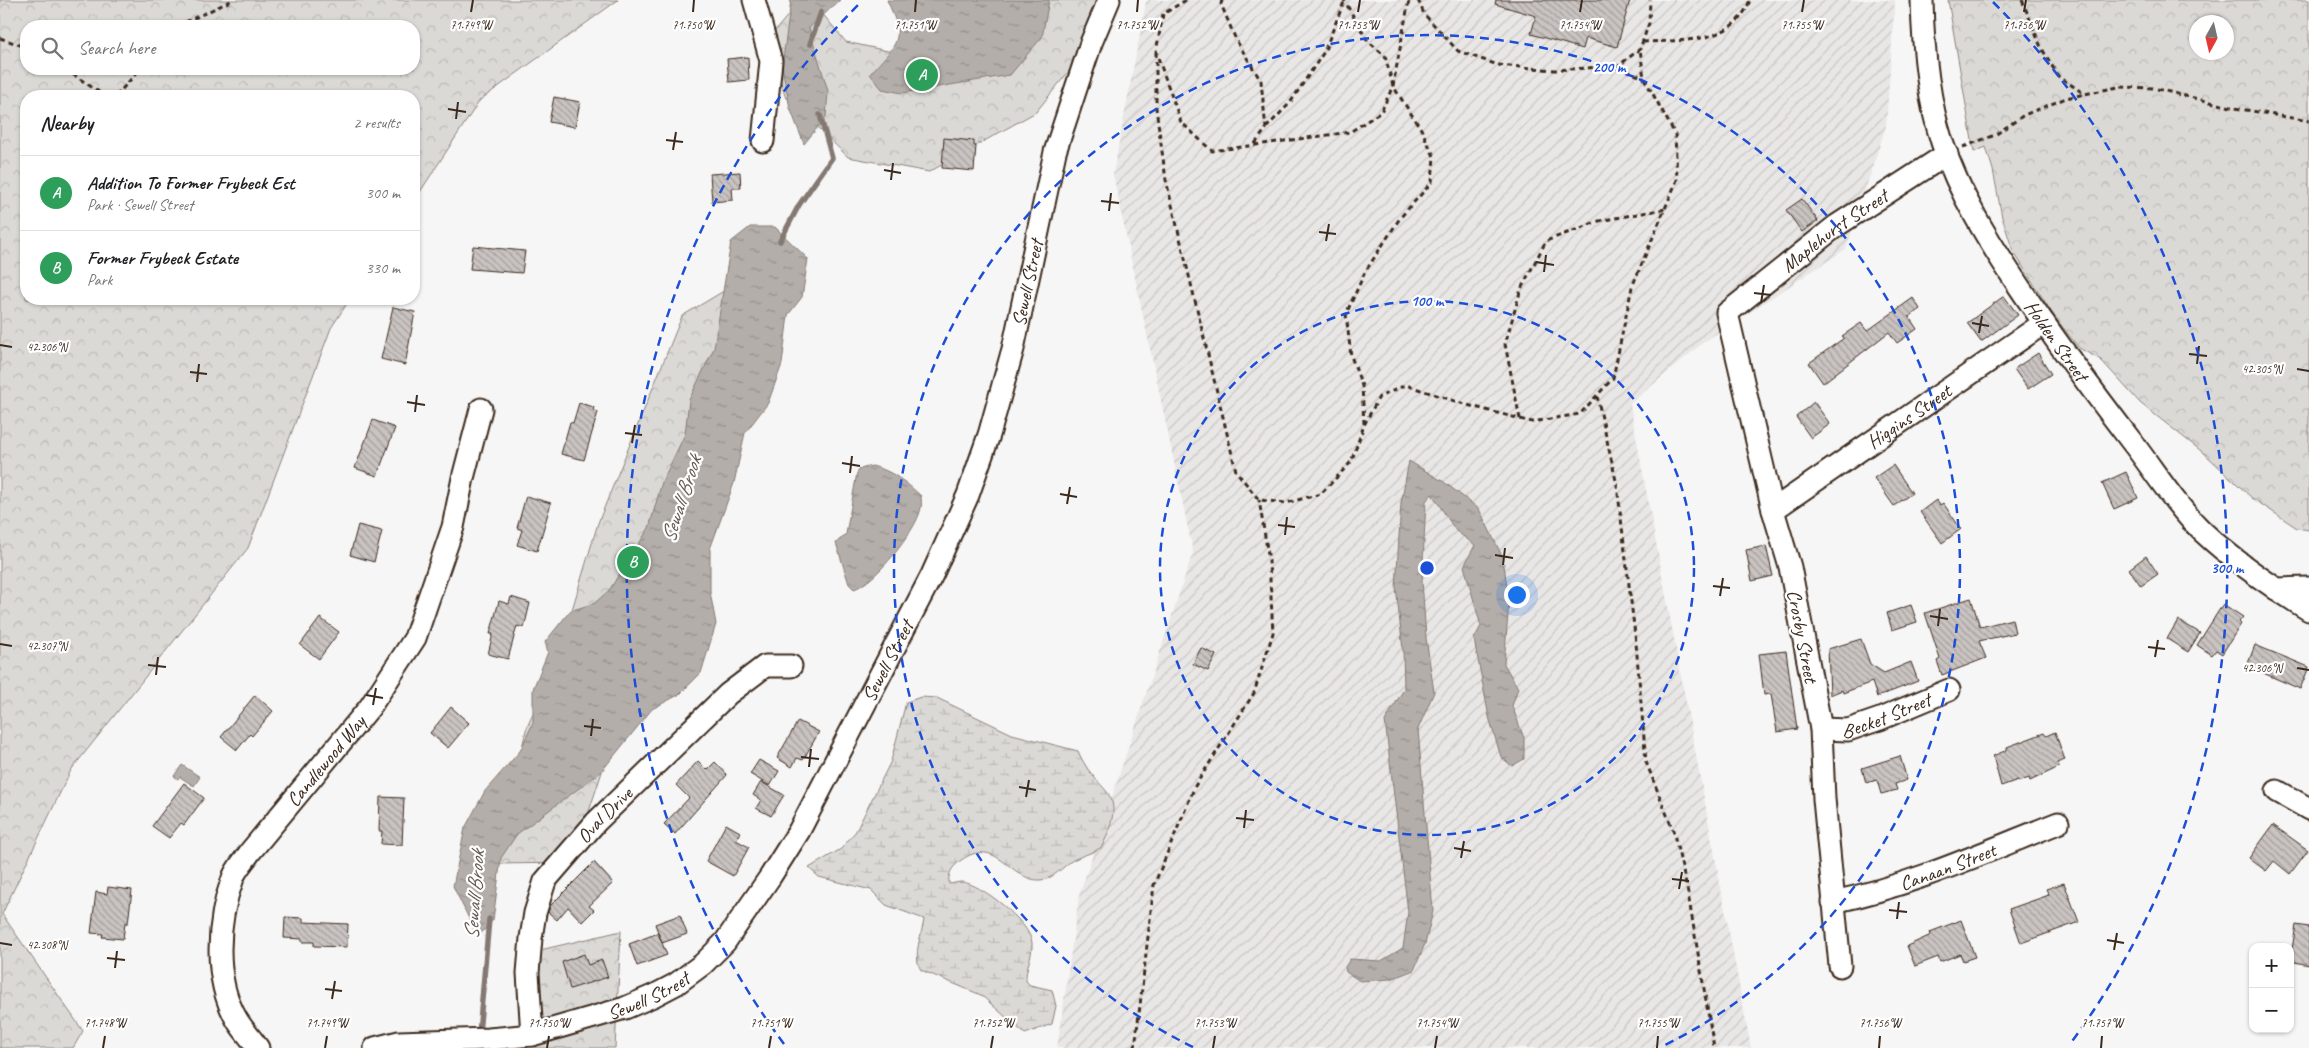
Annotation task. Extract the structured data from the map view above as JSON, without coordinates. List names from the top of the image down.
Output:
{
  "streets": {
    "street": [
      "Maplehurst Street",
      "Sewell Street",
      "Holden Street",
      "Higgins Street",
      "Crosby Street",
      "Becket Street",
      "Candlewood Way",
      "Oval Drive",
      "Canaan Street"
    ]
  },
  "crossings": [
    ["Maplehurst Street", "Holden Street"],
    ["Maplehurst Street", "Crosby Street"],
    ["Sewell Street", "Oval Drive"],
    ["Holden Street", "Higgins Street"],
    ["Higgins Street", "Crosby Street"],
    ["Crosby Street", "Becket Street"],
    ["Crosby Street", "Canaan Street"]
  ],
  "water": ["Sewall Brook"],
  "north": "bottom",
  "page": {
    "search": "Search here",
    "pins": ["A", "B"],
    "heading": ["Nearby", "2 results"],
    "list": [
      {
        "mark": "A",
        "name": "Addition To Former Frybeck Est",
        "note": "Park · Sewell Street",
        "value": "300 m"
      },
      {
        "mark": "B",
        "name": "Former Frybeck Estate",
        "note": "Park",
        "value": "330 m"
      }
    ],
    "map_buttons": ["+", "−"]
  },
  "coordinates": [
    "71.749°W",
    "71.750°W",
    "71.751°W",
    "71.752°W",
    "71.753°W",
    "71.754°W",
    "71.755°W",
    "71.756°W",
    "42.306°N",
    "42.305°N",
    "42.307°N",
    "42.308°N",
    "71.748°W",
    "71.757°W"
  ],
  "rings": ["200 m", "100 m", "300 m"]
}
